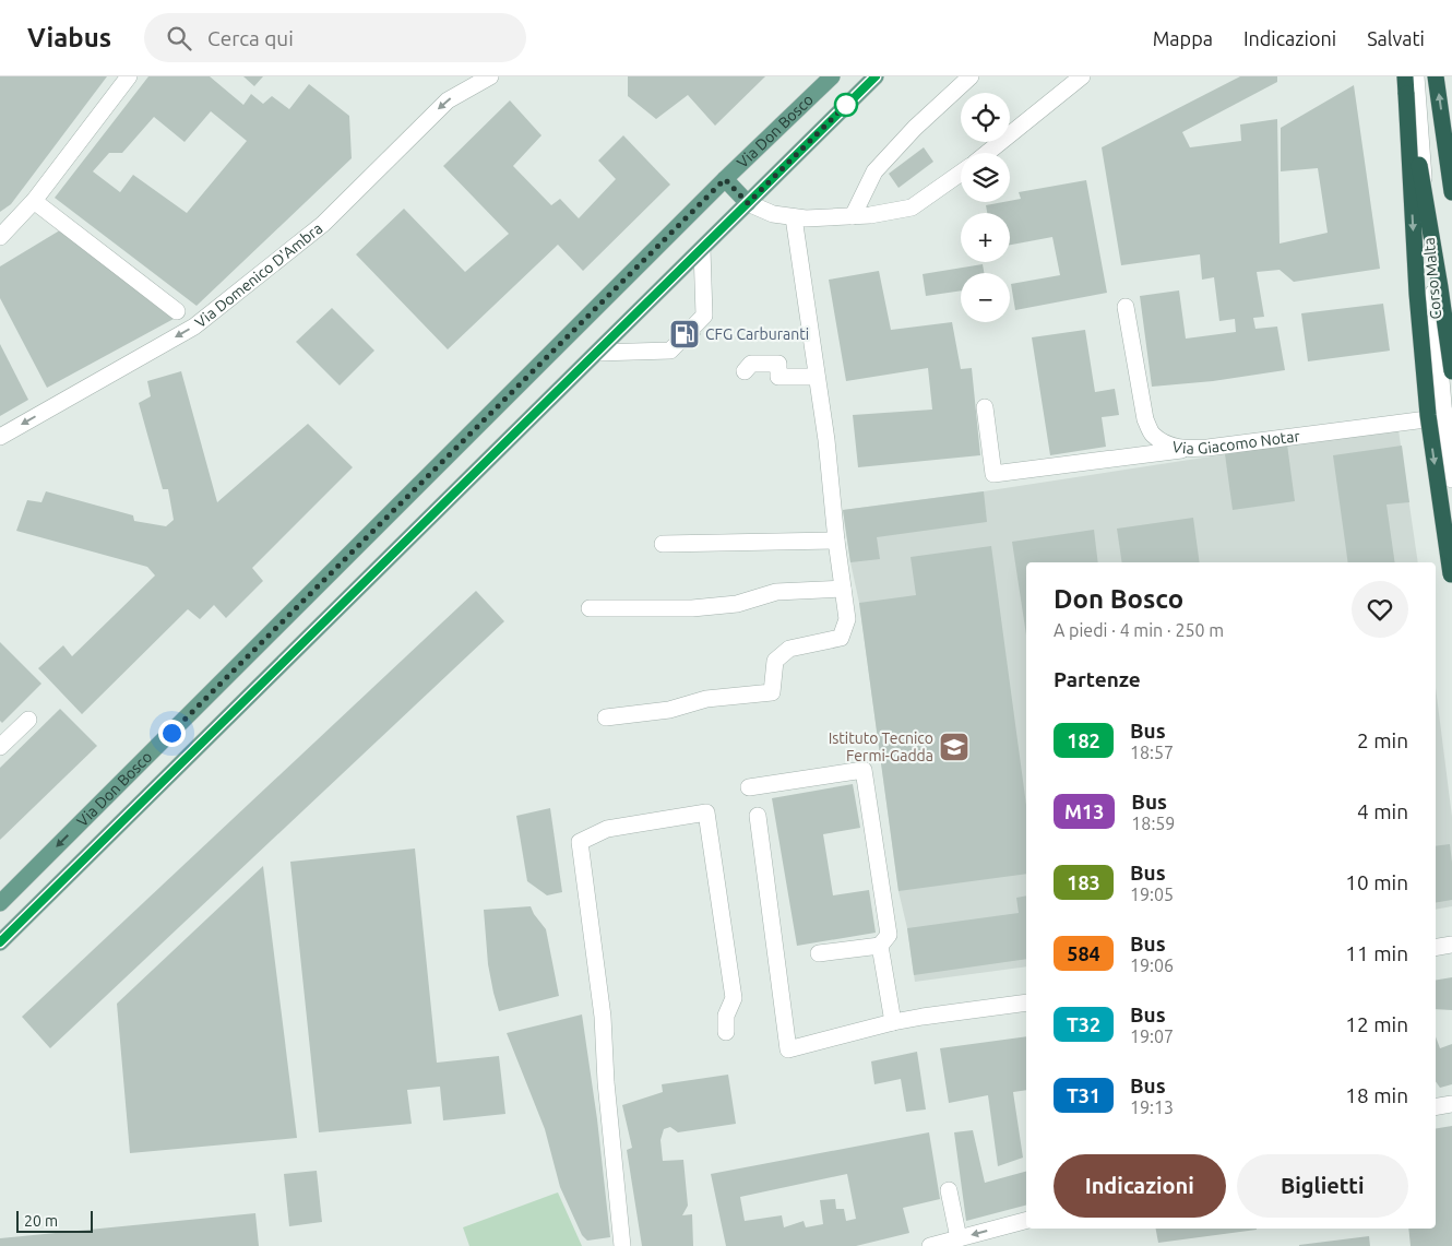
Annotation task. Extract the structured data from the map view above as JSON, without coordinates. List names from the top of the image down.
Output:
{
  "streets": {
    "main road": ["Via Don Bosco"],
    "street": ["Via Domenico D'Ambra", "Corso Malta", "Via Giacomo Notar"]
  },
  "crossings": [
    ["Corso Malta", "Via Giacomo Notar"]
  ],
  "one_way": ["Via Domenico D'Ambra"],
  "places": {
    "fuel station": ["CFG Carburanti"],
    "school or university": ["Istituto Tecnico Fermi-Gadda"]
  },
  "lines": ["bus line 182"],
  "scale_bar": "20 m",
  "page": {
    "header": "Viabus",
    "search": "Cerca qui",
    "nav": ["Mappa", "Indicazioni", "Salvati"],
    "map_buttons": ["+", "−"],
    "heading": [
      ["Don Bosco", "A piedi · 4 min · 250 m"],
      "Partenze"
    ],
    "list": [
      {
        "mark": "182",
        "name": "Bus",
        "note": "18:57",
        "value": "2 min"
      },
      {
        "mark": "M13",
        "name": "Bus",
        "note": "18:59",
        "value": "4 min"
      },
      {
        "mark": "183",
        "name": "Bus",
        "note": "19:05",
        "value": "10 min"
      },
      {
        "mark": "584",
        "name": "Bus",
        "note": "19:06",
        "value": "11 min"
      },
      {
        "mark": "T32",
        "name": "Bus",
        "note": "19:07",
        "value": "12 min"
      },
      {
        "mark": "T31",
        "name": "Bus",
        "note": "19:13",
        "value": "18 min"
      }
    ],
    "buttons": ["Indicazioni", "Biglietti"],
    "scale": "20 m"
  }
}
